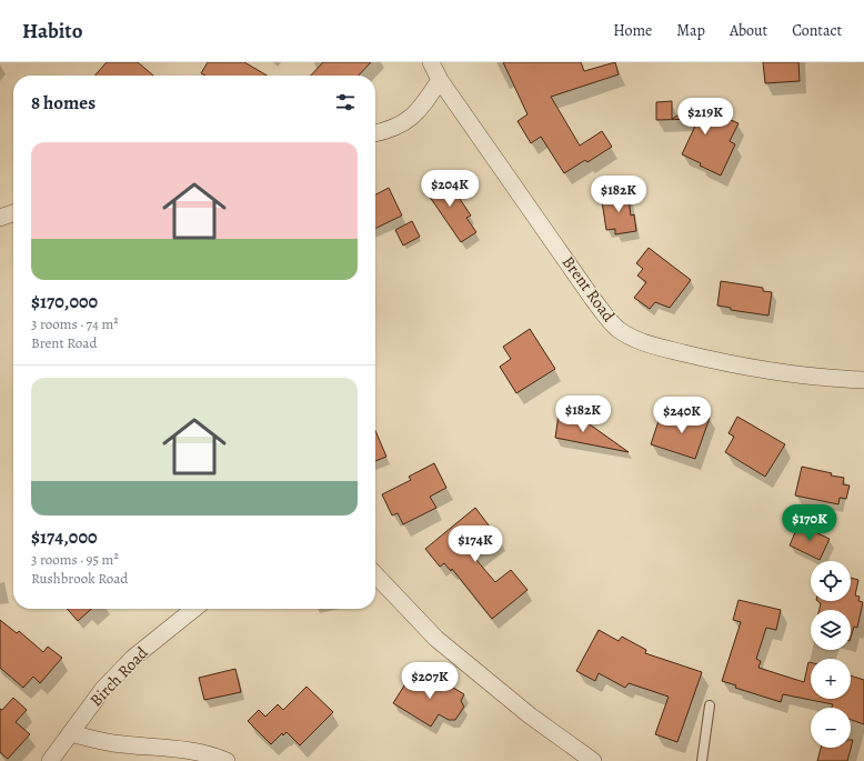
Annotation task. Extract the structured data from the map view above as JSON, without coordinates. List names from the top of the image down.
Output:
{
  "streets": {
    "street": ["Brent Road", "Birch Road"]
  },
  "page": {
    "header": "Habito",
    "nav": [
      "Home",
      "Map",
      "About",
      "Contact"
    ],
    "heading": "8 homes",
    "price": [
      "$219K",
      "$204K",
      "$182K",
      "$182K",
      "$240K",
      "$170K",
      "$174K",
      "$207K"
    ],
    "list": [
      {
        "name": "$170,000",
        "note": "3 rooms · 74 m² · Brent Road"
      },
      {
        "name": "$174,000",
        "note": "3 rooms · 95 m² · Rushbrook Road"
      }
    ],
    "map_buttons": ["+", "−"]
  }
}
